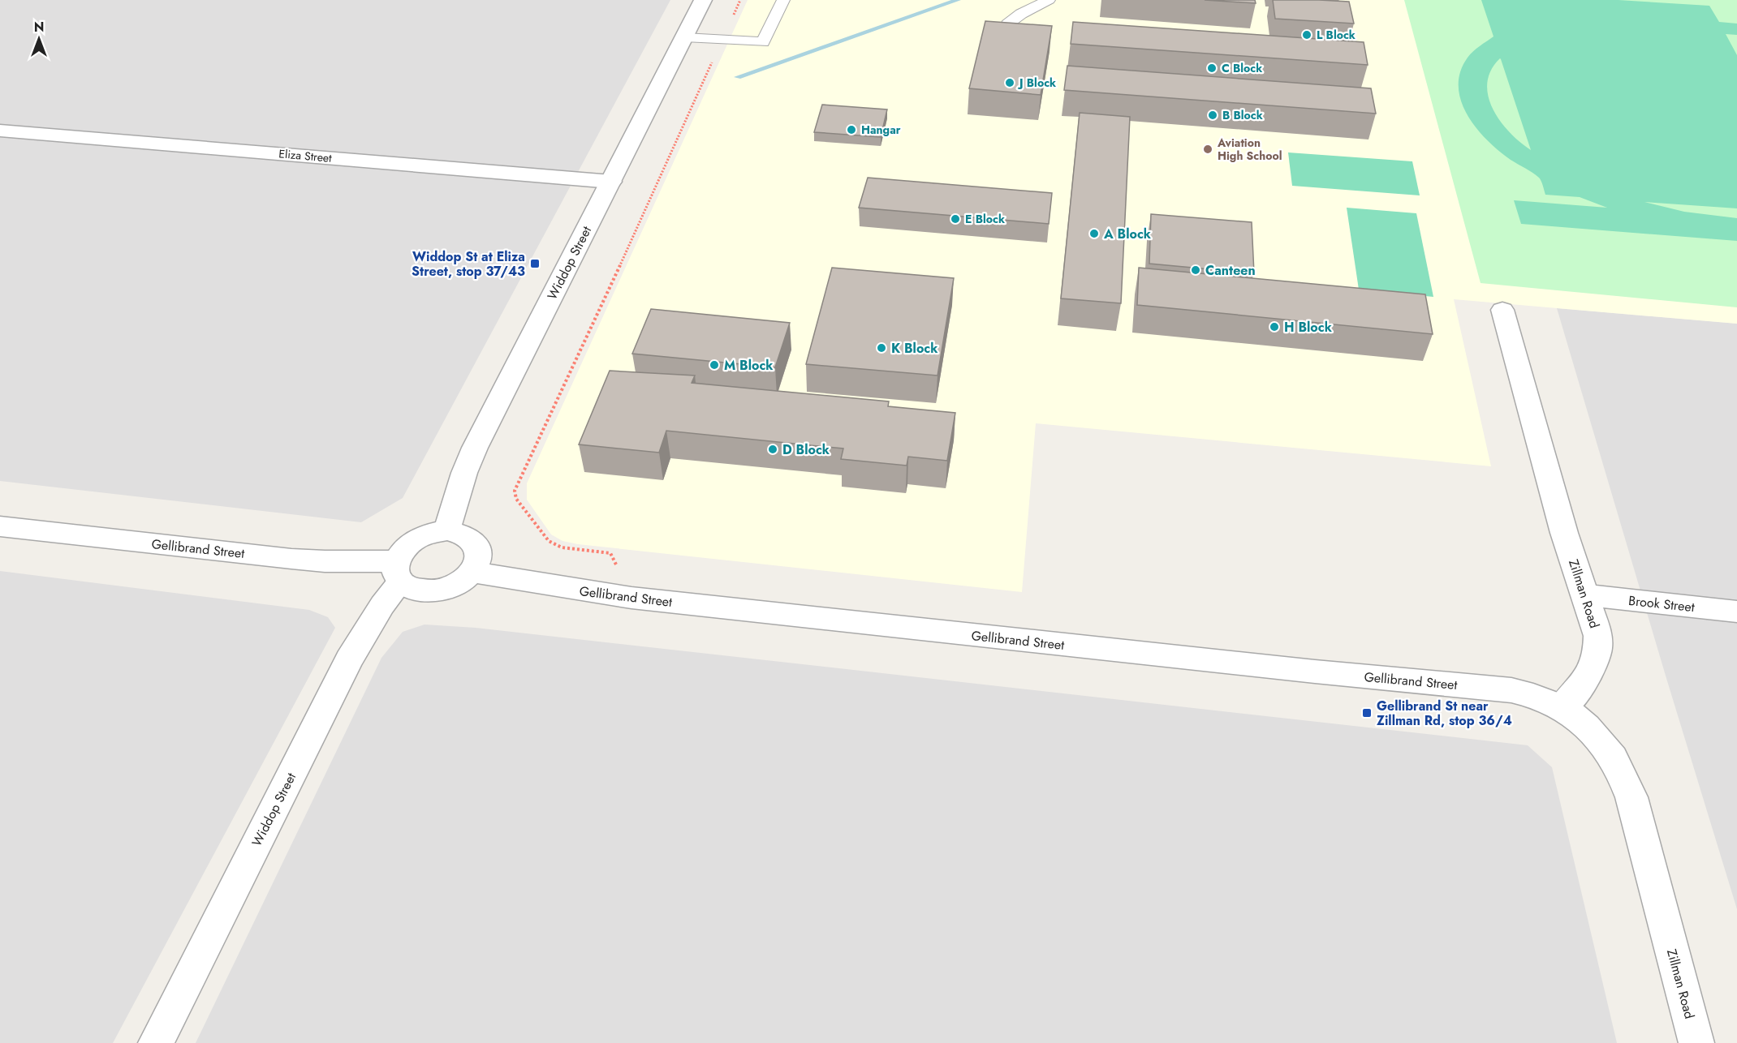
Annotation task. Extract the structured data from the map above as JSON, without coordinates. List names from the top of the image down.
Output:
{
  "streets": {
    "street": [
      "Eliza Street",
      "Widdop Street",
      "Gellibrand Street",
      "Zillman Road",
      "Brook Street"
    ]
  },
  "crossings": [
    ["Eliza Street", "Widdop Street"],
    ["Widdop Street", "Gellibrand Street"],
    ["Gellibrand Street", "Zillman Road"],
    ["Zillman Road", "Brook Street"]
  ],
  "places": {
    "other": [
      "L Block",
      "C Block",
      "J Block",
      "B Block",
      "Hangar",
      "Aviation High School",
      "E Block",
      "A Block",
      "Canteen",
      "H Block",
      "K Block",
      "M Block",
      "D Block"
    ],
    "transit": ["Widdop St at Eliza Street, stop 37/43", "Gellibrand St near Zillman Rd, stop 36/4"]
  },
  "north": "top"
}
